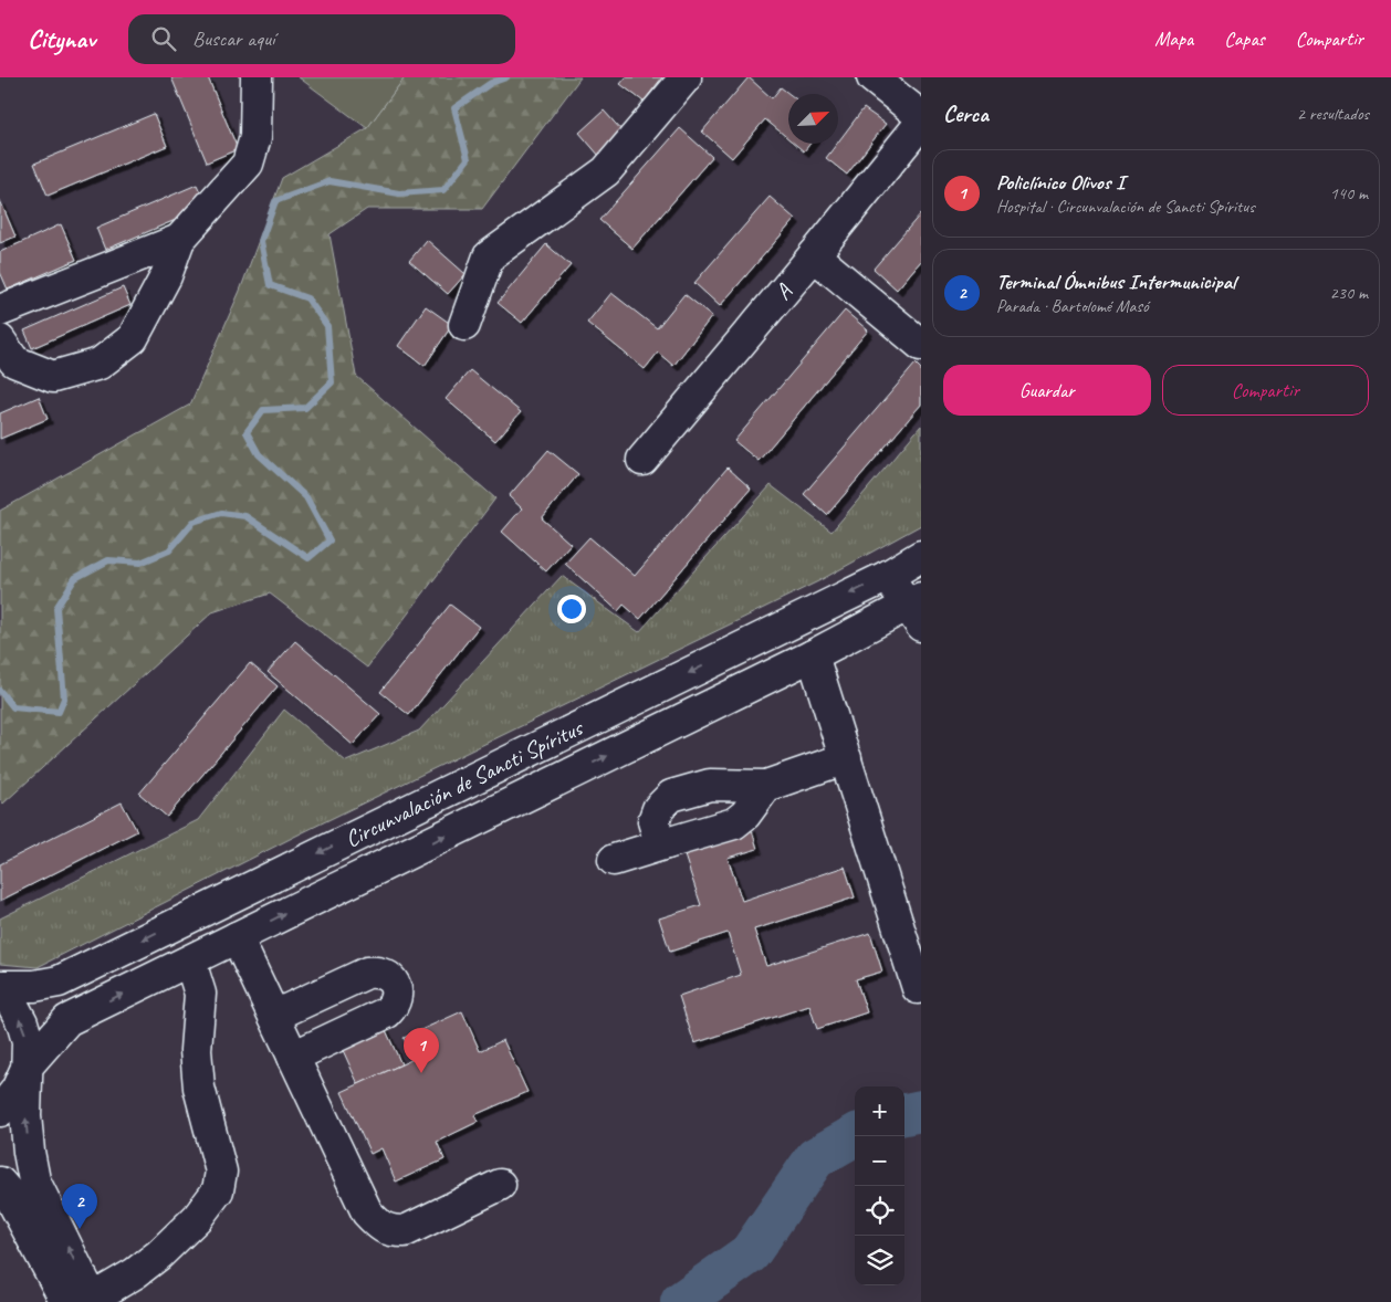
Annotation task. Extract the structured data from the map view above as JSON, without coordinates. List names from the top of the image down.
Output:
{
  "streets": {
    "main road": ["A", "Circunvalación de Sancti Spíritus"]
  },
  "north": "top right",
  "page": {
    "header": "Citynav",
    "search": "Buscar aquí",
    "nav": ["Mapa", "Capas", "Compartir"],
    "heading": ["Cerca", "2 resultados"],
    "list": [
      {
        "mark": "1",
        "name": "Policlínico Olivos I",
        "note": "Hospital · Circunvalación de Sancti Spíritus",
        "value": "140 m"
      },
      {
        "mark": "2",
        "name": "Terminal Ómnibus Intermunicipal",
        "note": "Parada · Bartolomé Masó",
        "value": "230 m"
      }
    ],
    "buttons": ["Guardar", "Compartir"],
    "pins": ["1", "2"],
    "map_buttons": ["+", "−"]
  }
}
